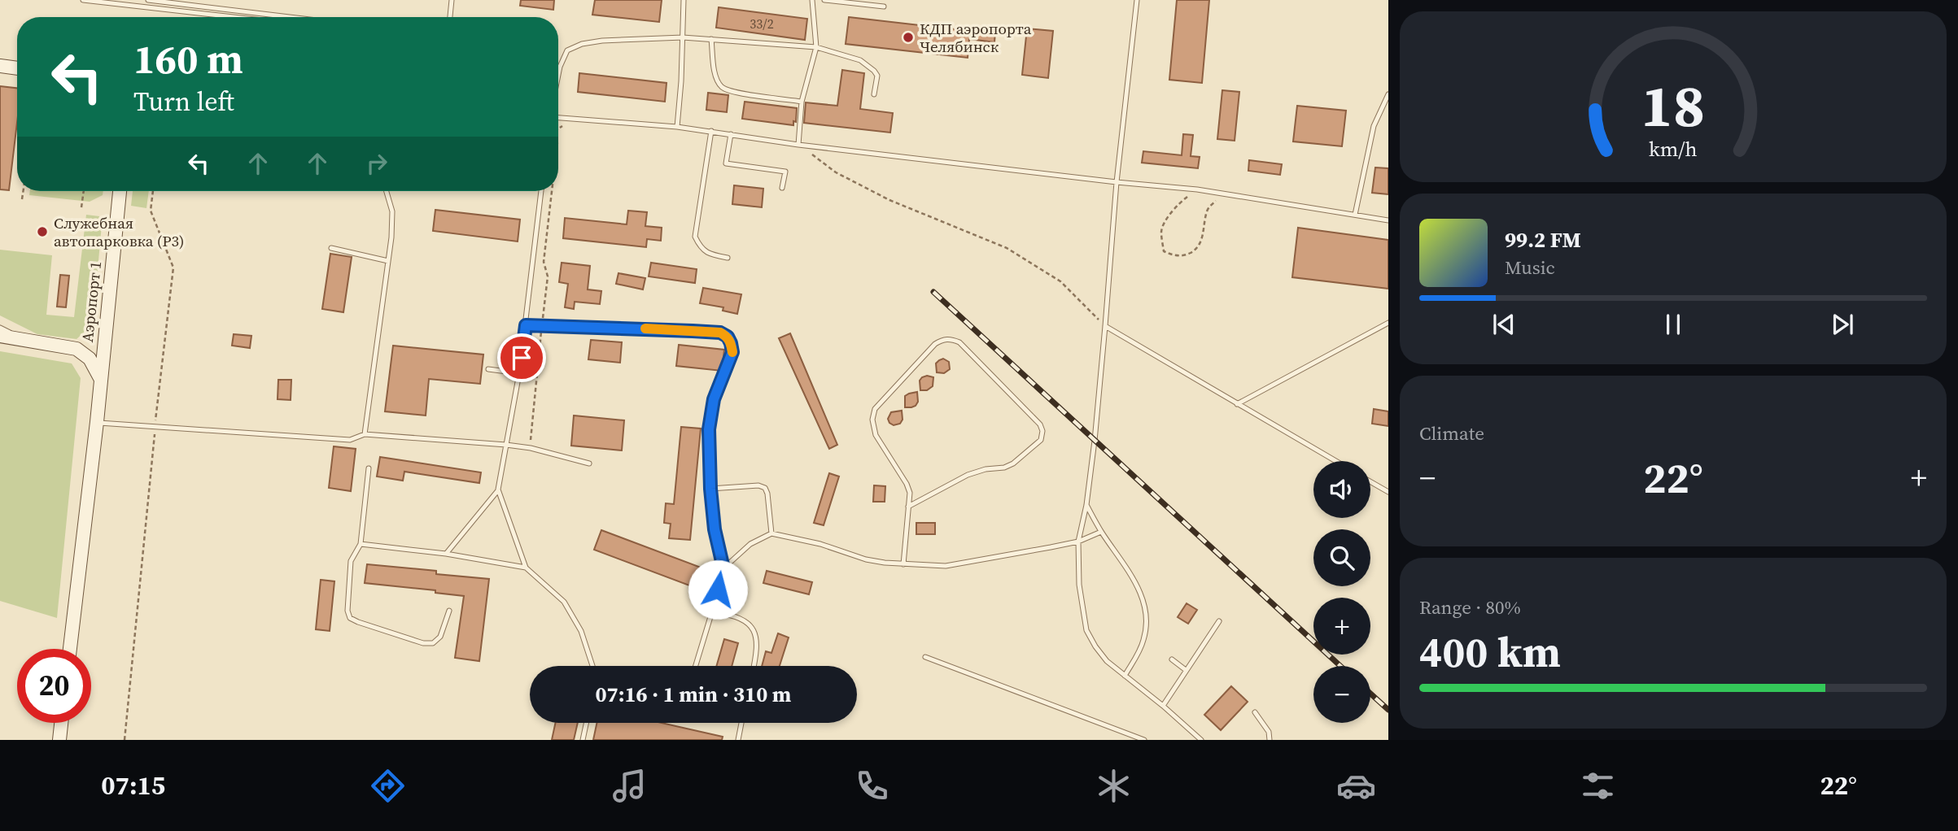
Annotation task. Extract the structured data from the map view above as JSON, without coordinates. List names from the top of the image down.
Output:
{
  "streets": {
    "main road": ["Аэропорт 1"]
  },
  "places": ["КДП аэропорта Челябинск", "Служебная автопарковка (P3)"],
  "house_numbers": ["33/2"],
  "page": {
    "turn": ["160 m", "Turn left"],
    "song": ["99.2 FM", "Music"],
    "tile": [
      "Climate",
      ["Range · 80%", "400 km"]
    ],
    "heat": ["−", "22°", "+"],
    "map_buttons": ["+", "−"],
    "limit": "20",
    "trip": "07:16 · 1 min · 310 m",
    "tabs": ["07:15", "22°"],
    "gauge": ["18", "km/h"]
  }
}
